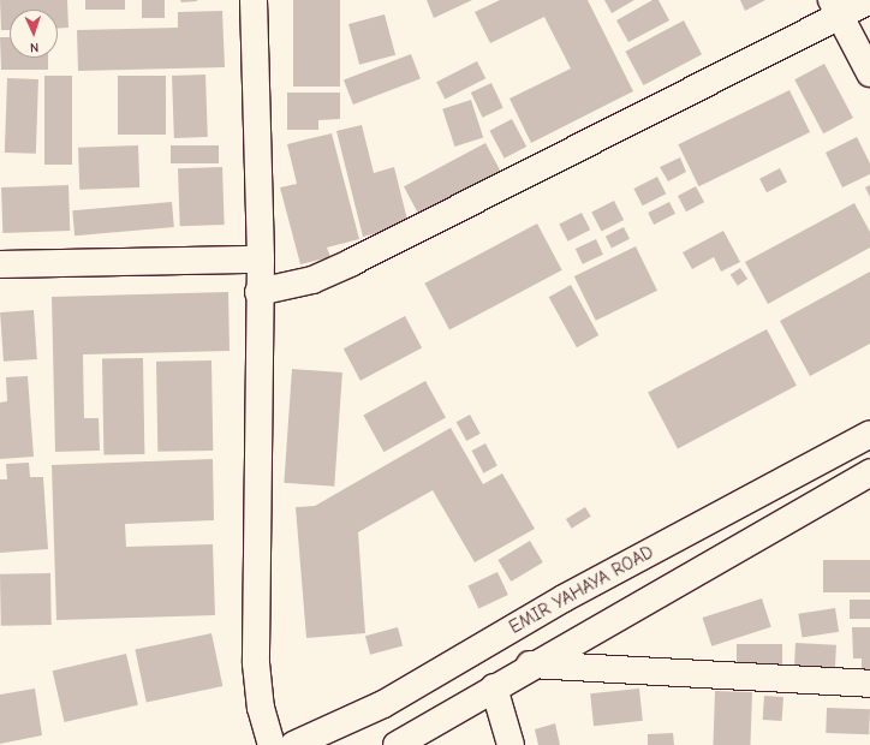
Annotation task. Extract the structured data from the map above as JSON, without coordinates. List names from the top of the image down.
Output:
{
  "streets": {
    "street": ["EMIR YAHAYA ROAD"]
  },
  "north": "bottom"
}
